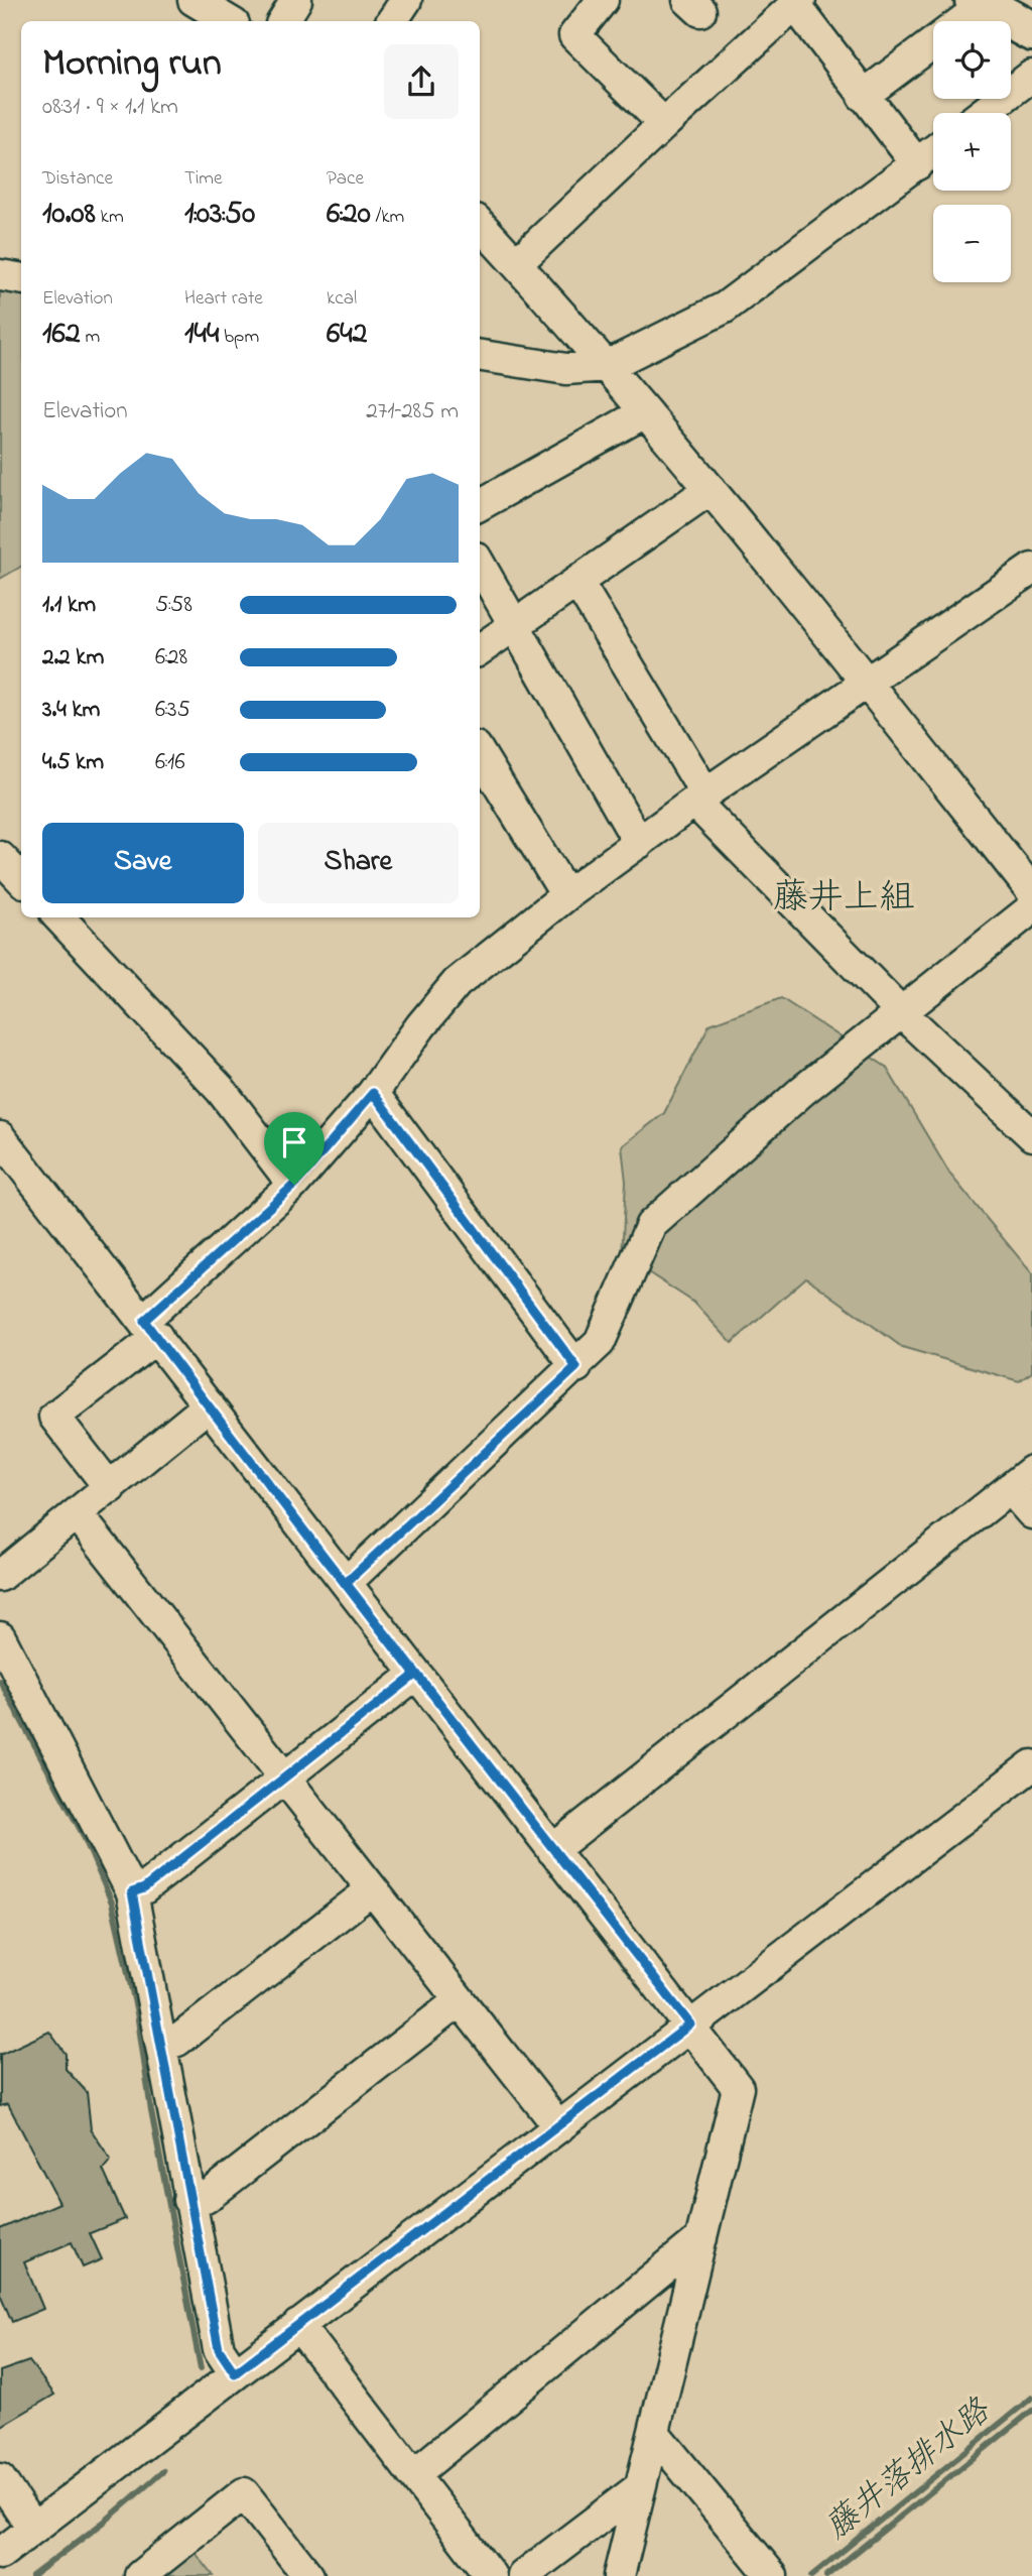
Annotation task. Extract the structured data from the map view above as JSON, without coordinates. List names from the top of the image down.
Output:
{
  "districts": ["藤井上組"],
  "water": ["藤井落排水路"],
  "page": {
    "map_buttons": ["+", "−"],
    "heading": ["Morning run", "08:31 · 9 × 1.1 km"],
    "stats": [
      ["Distance", "10.08 km"],
      ["Time", "1:03:50"],
      ["Pace", "6:20 /km"],
      ["Elevation", "162 m"],
      ["Heart rate", "144 bpm"],
      ["kcal", "642"]
    ],
    "chart": ["Elevation", "271–285 m"],
    "list": [
      {
        "name": "1.1 km",
        "note": "5:58"
      },
      {
        "name": "2.2 km",
        "note": "6:28"
      },
      {
        "name": "3.4 km",
        "note": "6:35"
      },
      {
        "name": "4.5 km",
        "note": "6:16"
      }
    ],
    "buttons": ["Save", "Share"]
  }
}
